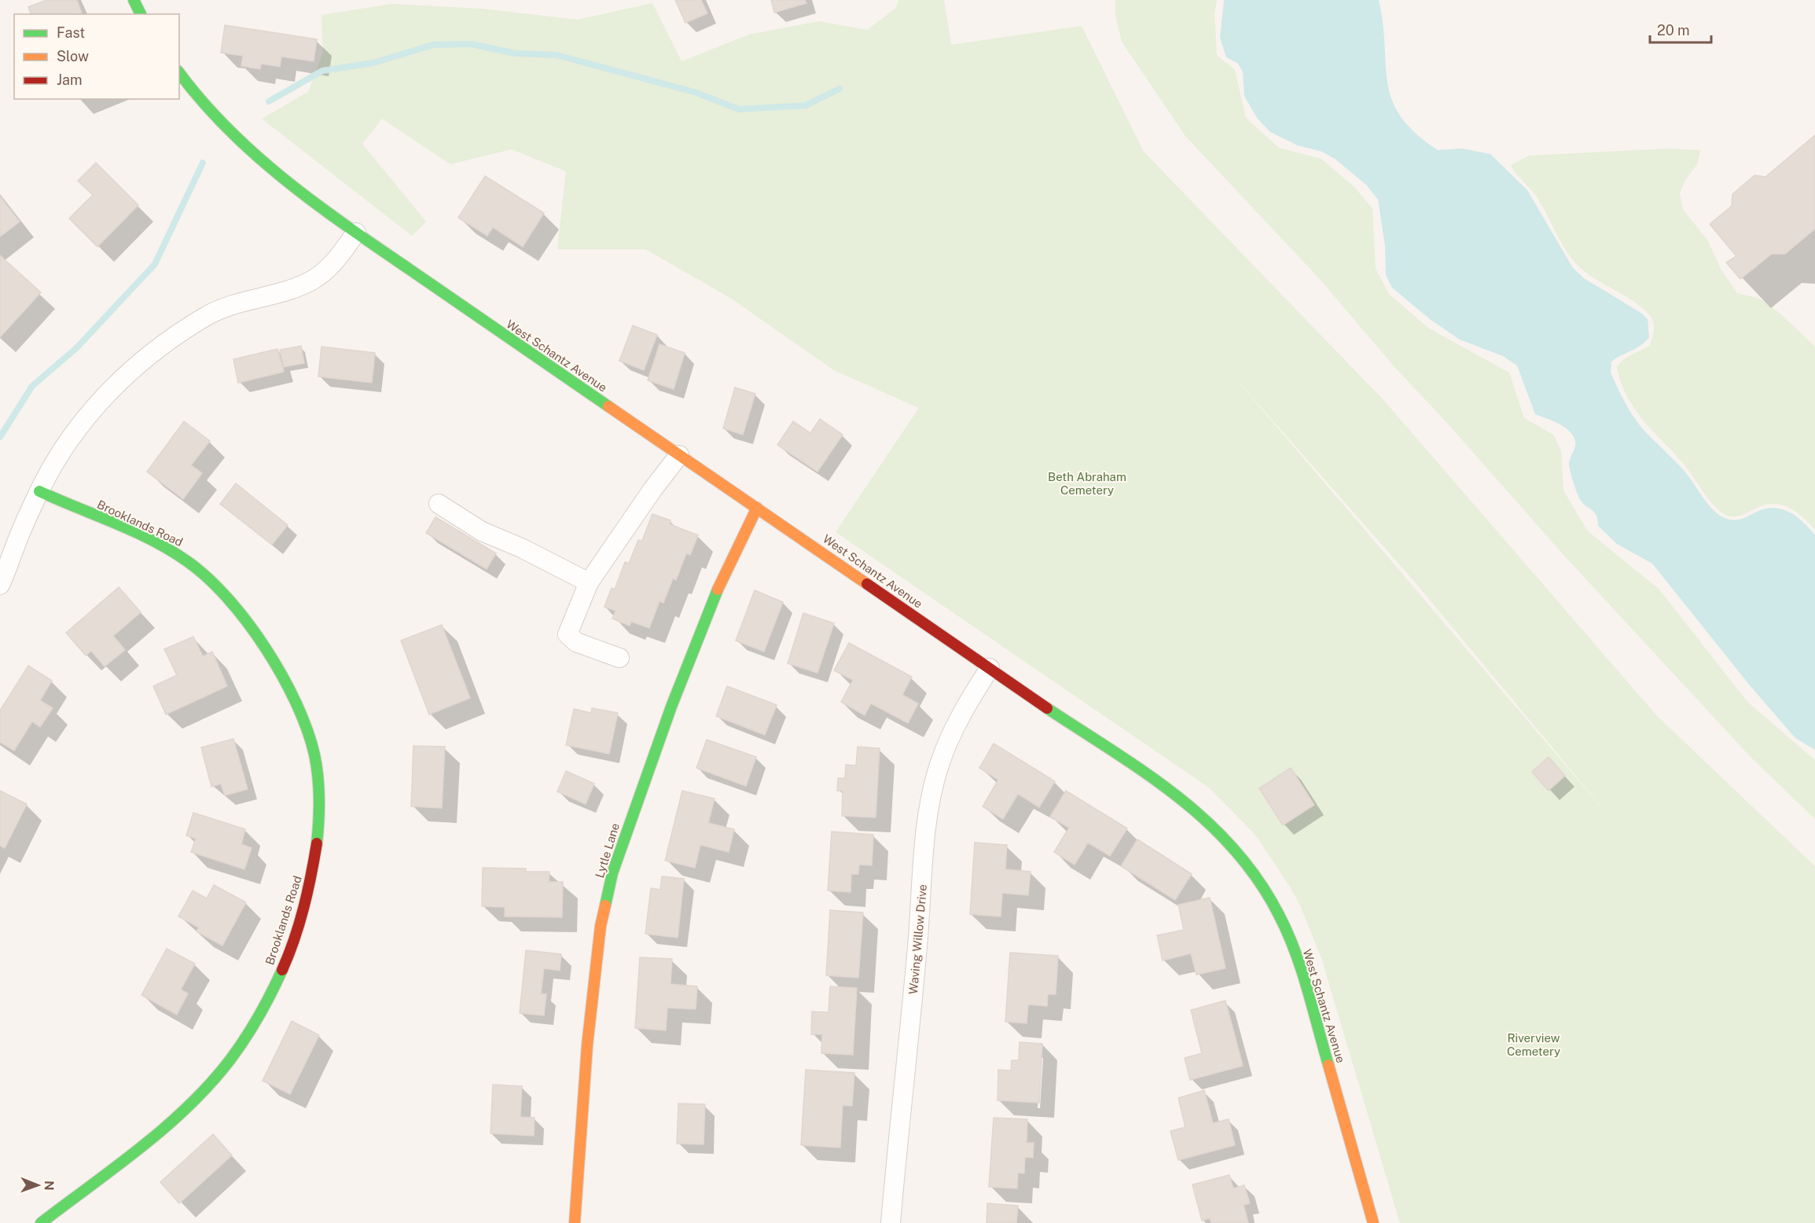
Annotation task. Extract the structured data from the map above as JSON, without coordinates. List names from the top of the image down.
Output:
{
  "streets": {
    "main road": ["West Schantz Avenue", "Brooklands Road", "Lytle Lane"],
    "street": ["Waving Willow Drive"]
  },
  "crossings": [
    ["West Schantz Avenue", "Lytle Lane"],
    ["West Schantz Avenue", "Waving Willow Drive"]
  ],
  "parks": ["Beth Abraham Cemetery", "Riverview Cemetery"],
  "legend": ["Fast", "Slow", "Jam"],
  "scale_bar": "20 m",
  "north": "right"
}
